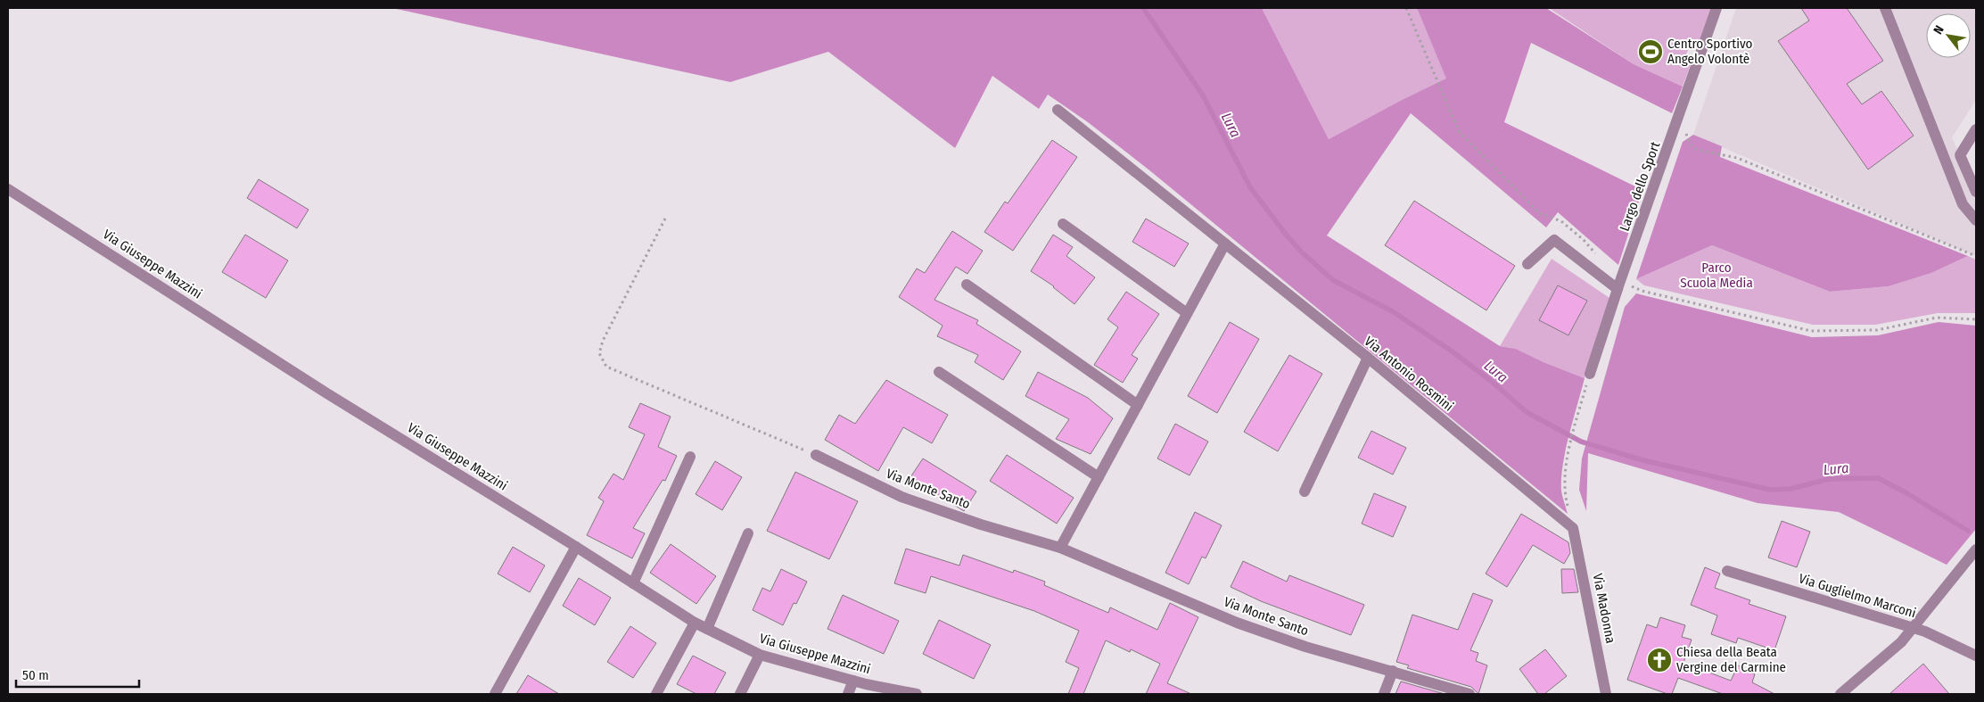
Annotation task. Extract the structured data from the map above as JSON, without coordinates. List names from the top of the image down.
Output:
{
  "streets": {
    "street": [
      "Largo dello Sport",
      "Via Giuseppe Mazzini",
      "Via Antonio Rosmini",
      "Via Monte Santo",
      "Via Guglielmo Marconi",
      "Via Madonna"
    ]
  },
  "crossings": [
    ["Via Antonio Rosmini", "Via Madonna"]
  ],
  "water": ["Lura"],
  "parks": ["Parco Scuola Media"],
  "places": {
    "sports": ["Centro Sportivo Angelo Volontè"],
    "church": ["Chiesa della Beata Vergine del Carmine"]
  },
  "scale_bar": "50 m",
  "north": "top left"
}
